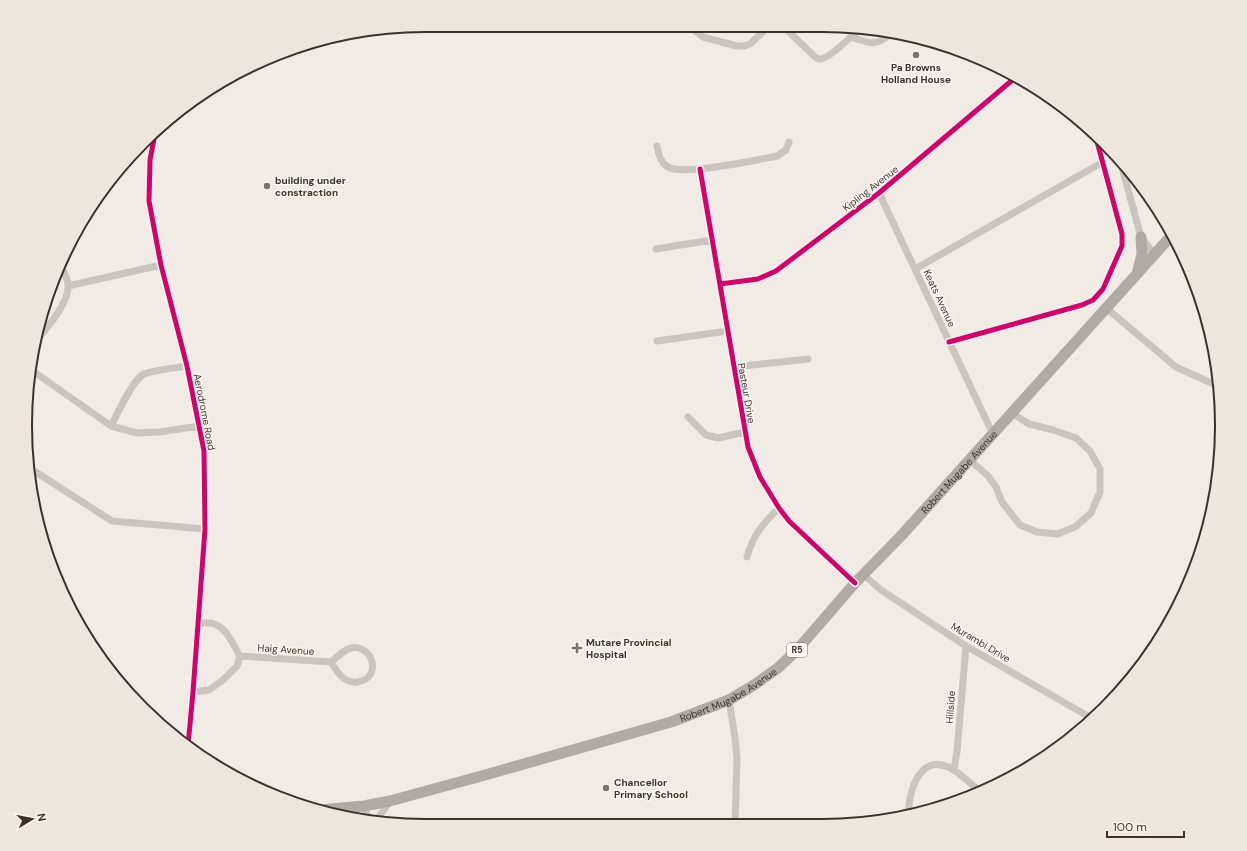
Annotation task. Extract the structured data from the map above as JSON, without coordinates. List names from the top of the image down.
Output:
{
  "streets": {
    "highway": ["Robert Mugabe Avenue", "R5"],
    "street": [
      "Kipling Avenue",
      "Keats Avenue",
      "Pasteur Drive",
      "Aerodrome Road",
      "Murambi Drive",
      "Haig Avenue",
      "Hillside"
    ]
  },
  "crossings": [
    ["Kipling Avenue", "Keats Avenue"],
    ["Kipling Avenue", "Pasteur Drive"],
    ["Keats Avenue", "Robert Mugabe Avenue"],
    ["Pasteur Drive", "Robert Mugabe Avenue"],
    ["Robert Mugabe Avenue", "Murambi Drive"],
    ["Murambi Drive", "Hillside"]
  ],
  "places": {
    "other": ["Pa Browns Holland House", "building under constraction", "Chancellor Primary School"],
    "health": ["Mutare Provincial Hospital"]
  },
  "scale_bar": "100 m",
  "north": "right"
}
